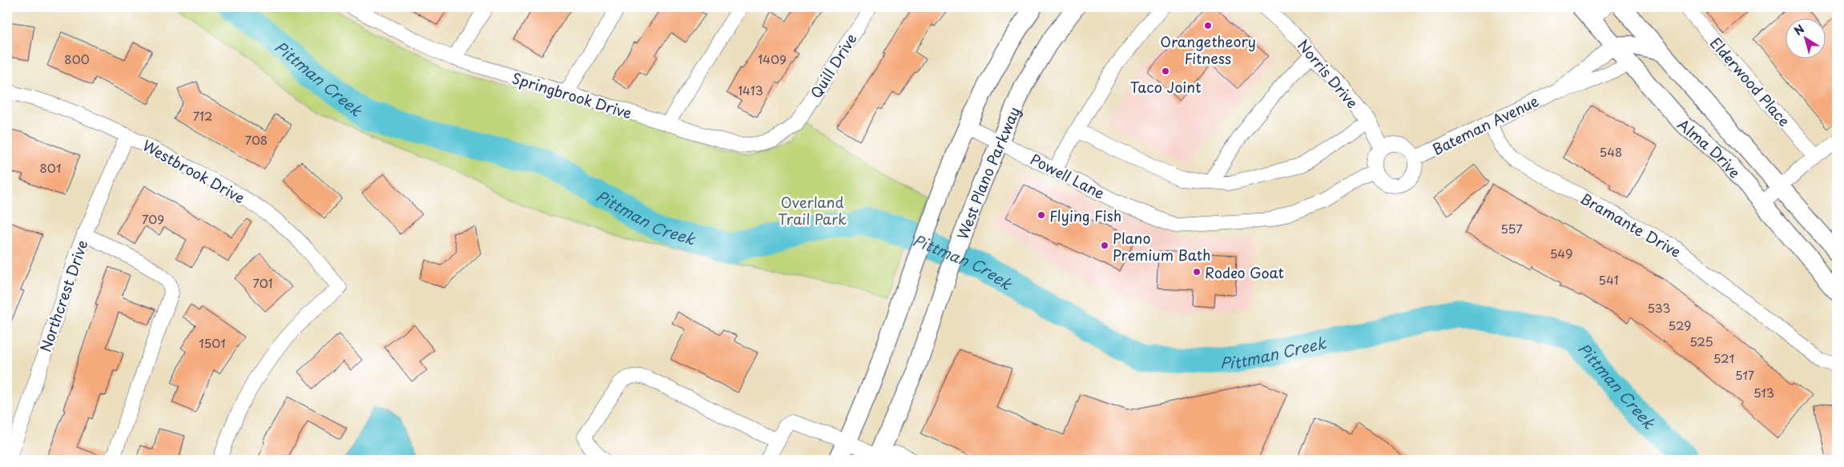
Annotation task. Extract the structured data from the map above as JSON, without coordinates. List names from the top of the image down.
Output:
{
  "streets": {
    "main road": ["Alma Drive", "West Plano Parkway"],
    "street": [
      "Quill Drive",
      "Norris Drive",
      "Elderwood Place",
      "Springbrook Drive",
      "Bateman Avenue",
      "Westbrook Drive",
      "Powell Lane",
      "Bramante Drive",
      "Northcrest Drive"
    ]
  },
  "crossings": [
    ["Quill Drive", "Springbrook Drive"],
    ["Norris Drive", "Bateman Avenue"],
    ["Norris Drive", "Powell Lane"],
    ["Bateman Avenue", "Alma Drive"],
    ["Bateman Avenue", "Powell Lane"],
    ["Bateman Avenue", "Bramante Drive"],
    ["Westbrook Drive", "Northcrest Drive"],
    ["West Plano Parkway", "Powell Lane"]
  ],
  "water": ["Pittman Creek"],
  "parks": ["Overland Trail Park"],
  "places": [
    "Orangetheory Fitness",
    "Taco Joint",
    "Flying Fish",
    "Plano Premium Bath",
    "Rodeo Goat"
  ],
  "house_numbers": [
    "800",
    "1409",
    "1413",
    "712",
    "708",
    "548",
    "801",
    "709",
    "557",
    "549",
    "541",
    "701",
    "533",
    "529",
    "525",
    "1501",
    "521",
    "517",
    "513"
  ],
  "north": "top left"
}
